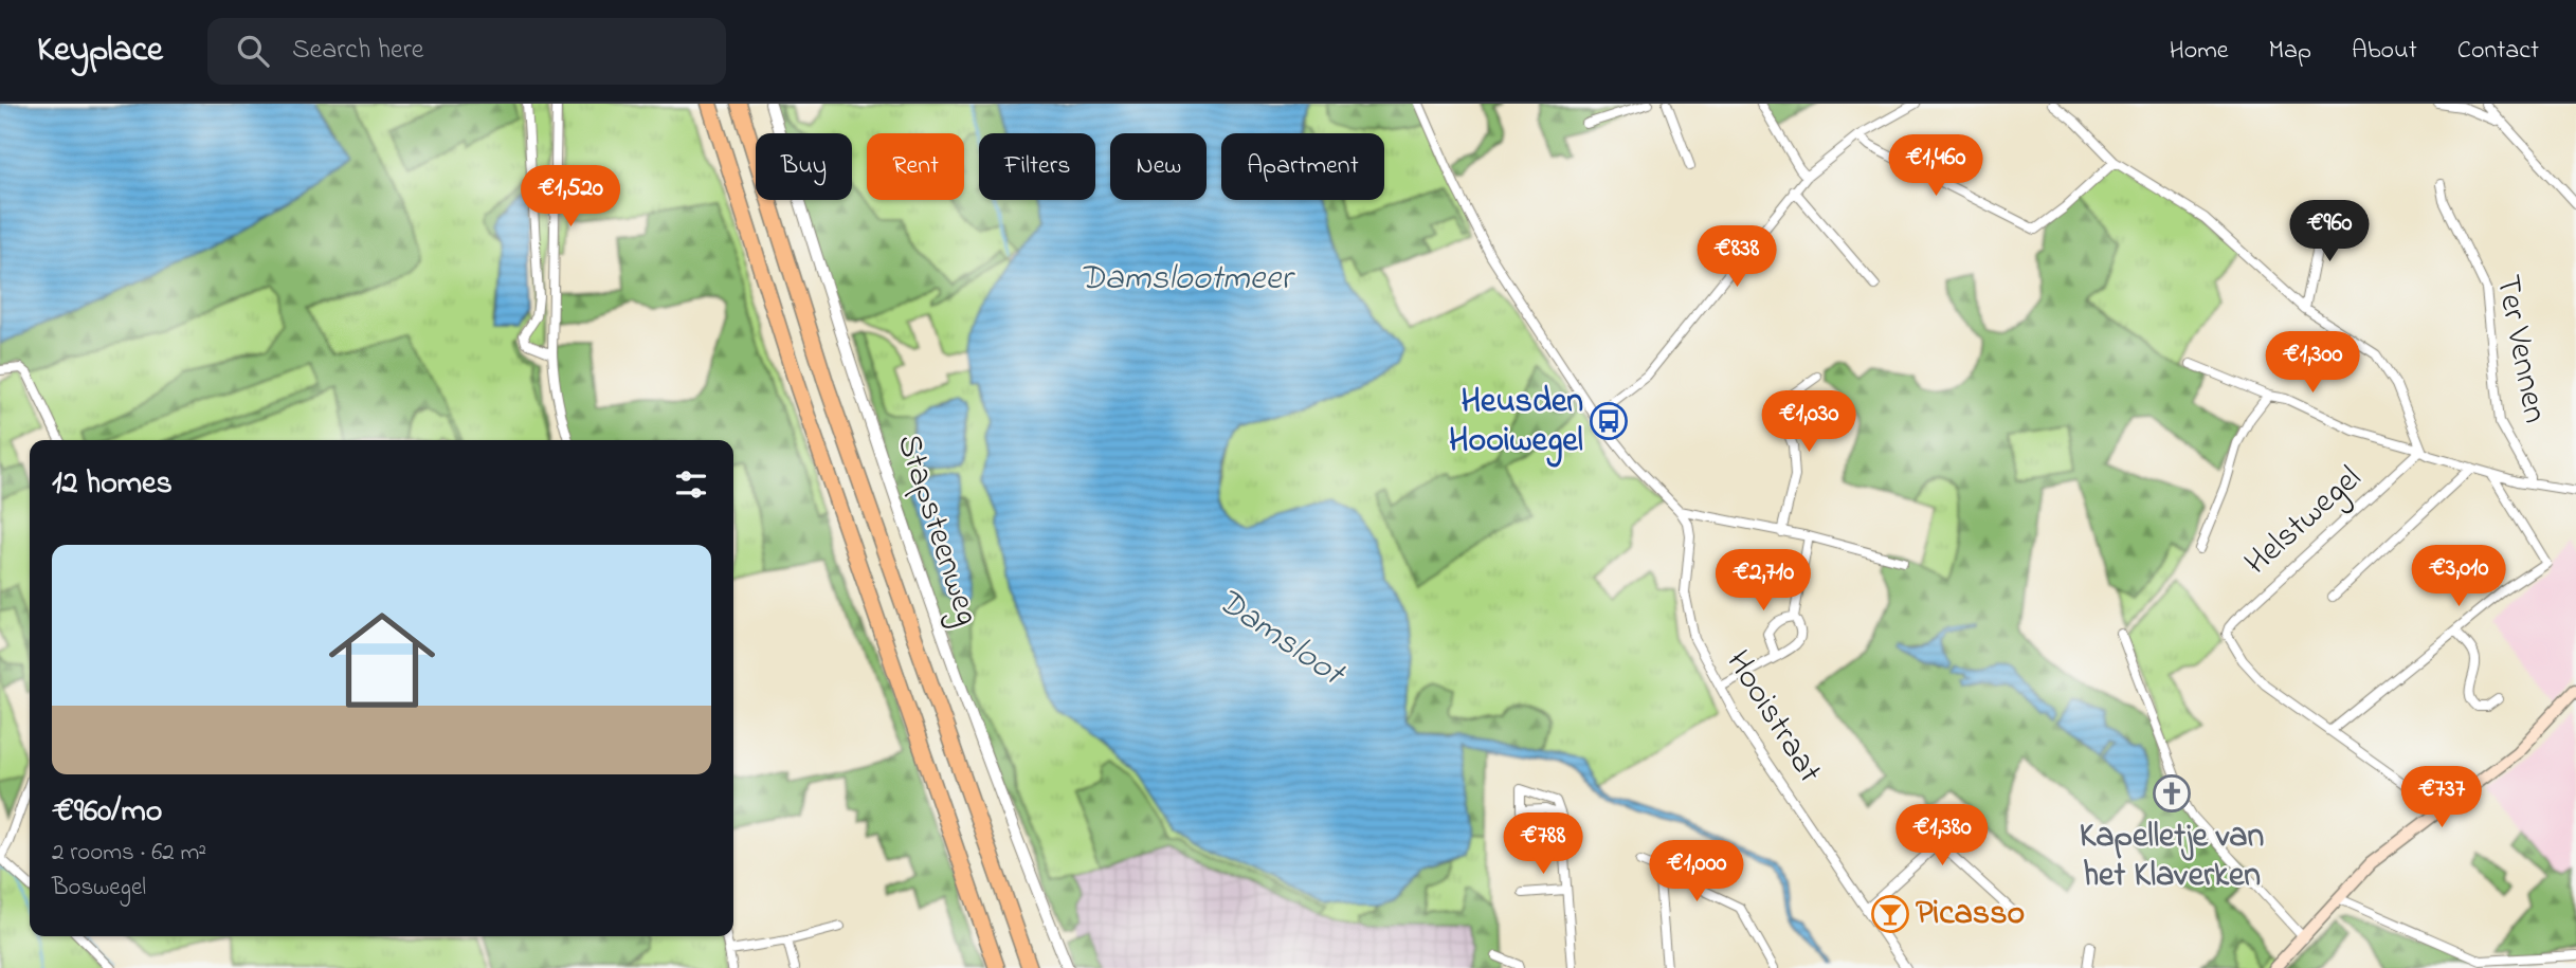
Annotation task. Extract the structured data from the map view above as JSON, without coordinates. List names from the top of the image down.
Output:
{
  "streets": {
    "street": [
      "Ter Vennen",
      "Helstwegel",
      "Stapsteenweg",
      "Hooistraat"
    ]
  },
  "water": ["Damslootmeer", "Damsloot"],
  "places": {
    "bus stop": ["Heusden Hooiwegel"],
    "church": ["Kapelletje van het Klaverken"],
    "bar": ["Picasso"]
  },
  "page": {
    "header": "Keyplace",
    "search": "Search here",
    "nav": [
      "Home",
      "Map",
      "About",
      "Contact"
    ],
    "chip": [
      "Buy",
      "Rent",
      "Filters",
      "New",
      "Apartment"
    ],
    "price": [
      "€1,460",
      "€1,520",
      "€960",
      "€838",
      "€1,300",
      "€1,030",
      "€3,010",
      "€2,710",
      "€737",
      "€1,380",
      "€788",
      "€1,000"
    ],
    "heading": "12 homes",
    "list": [
      {
        "name": "€960/mo",
        "note": "2 rooms · 62 m² · Boswegel"
      }
    ]
  }
}
